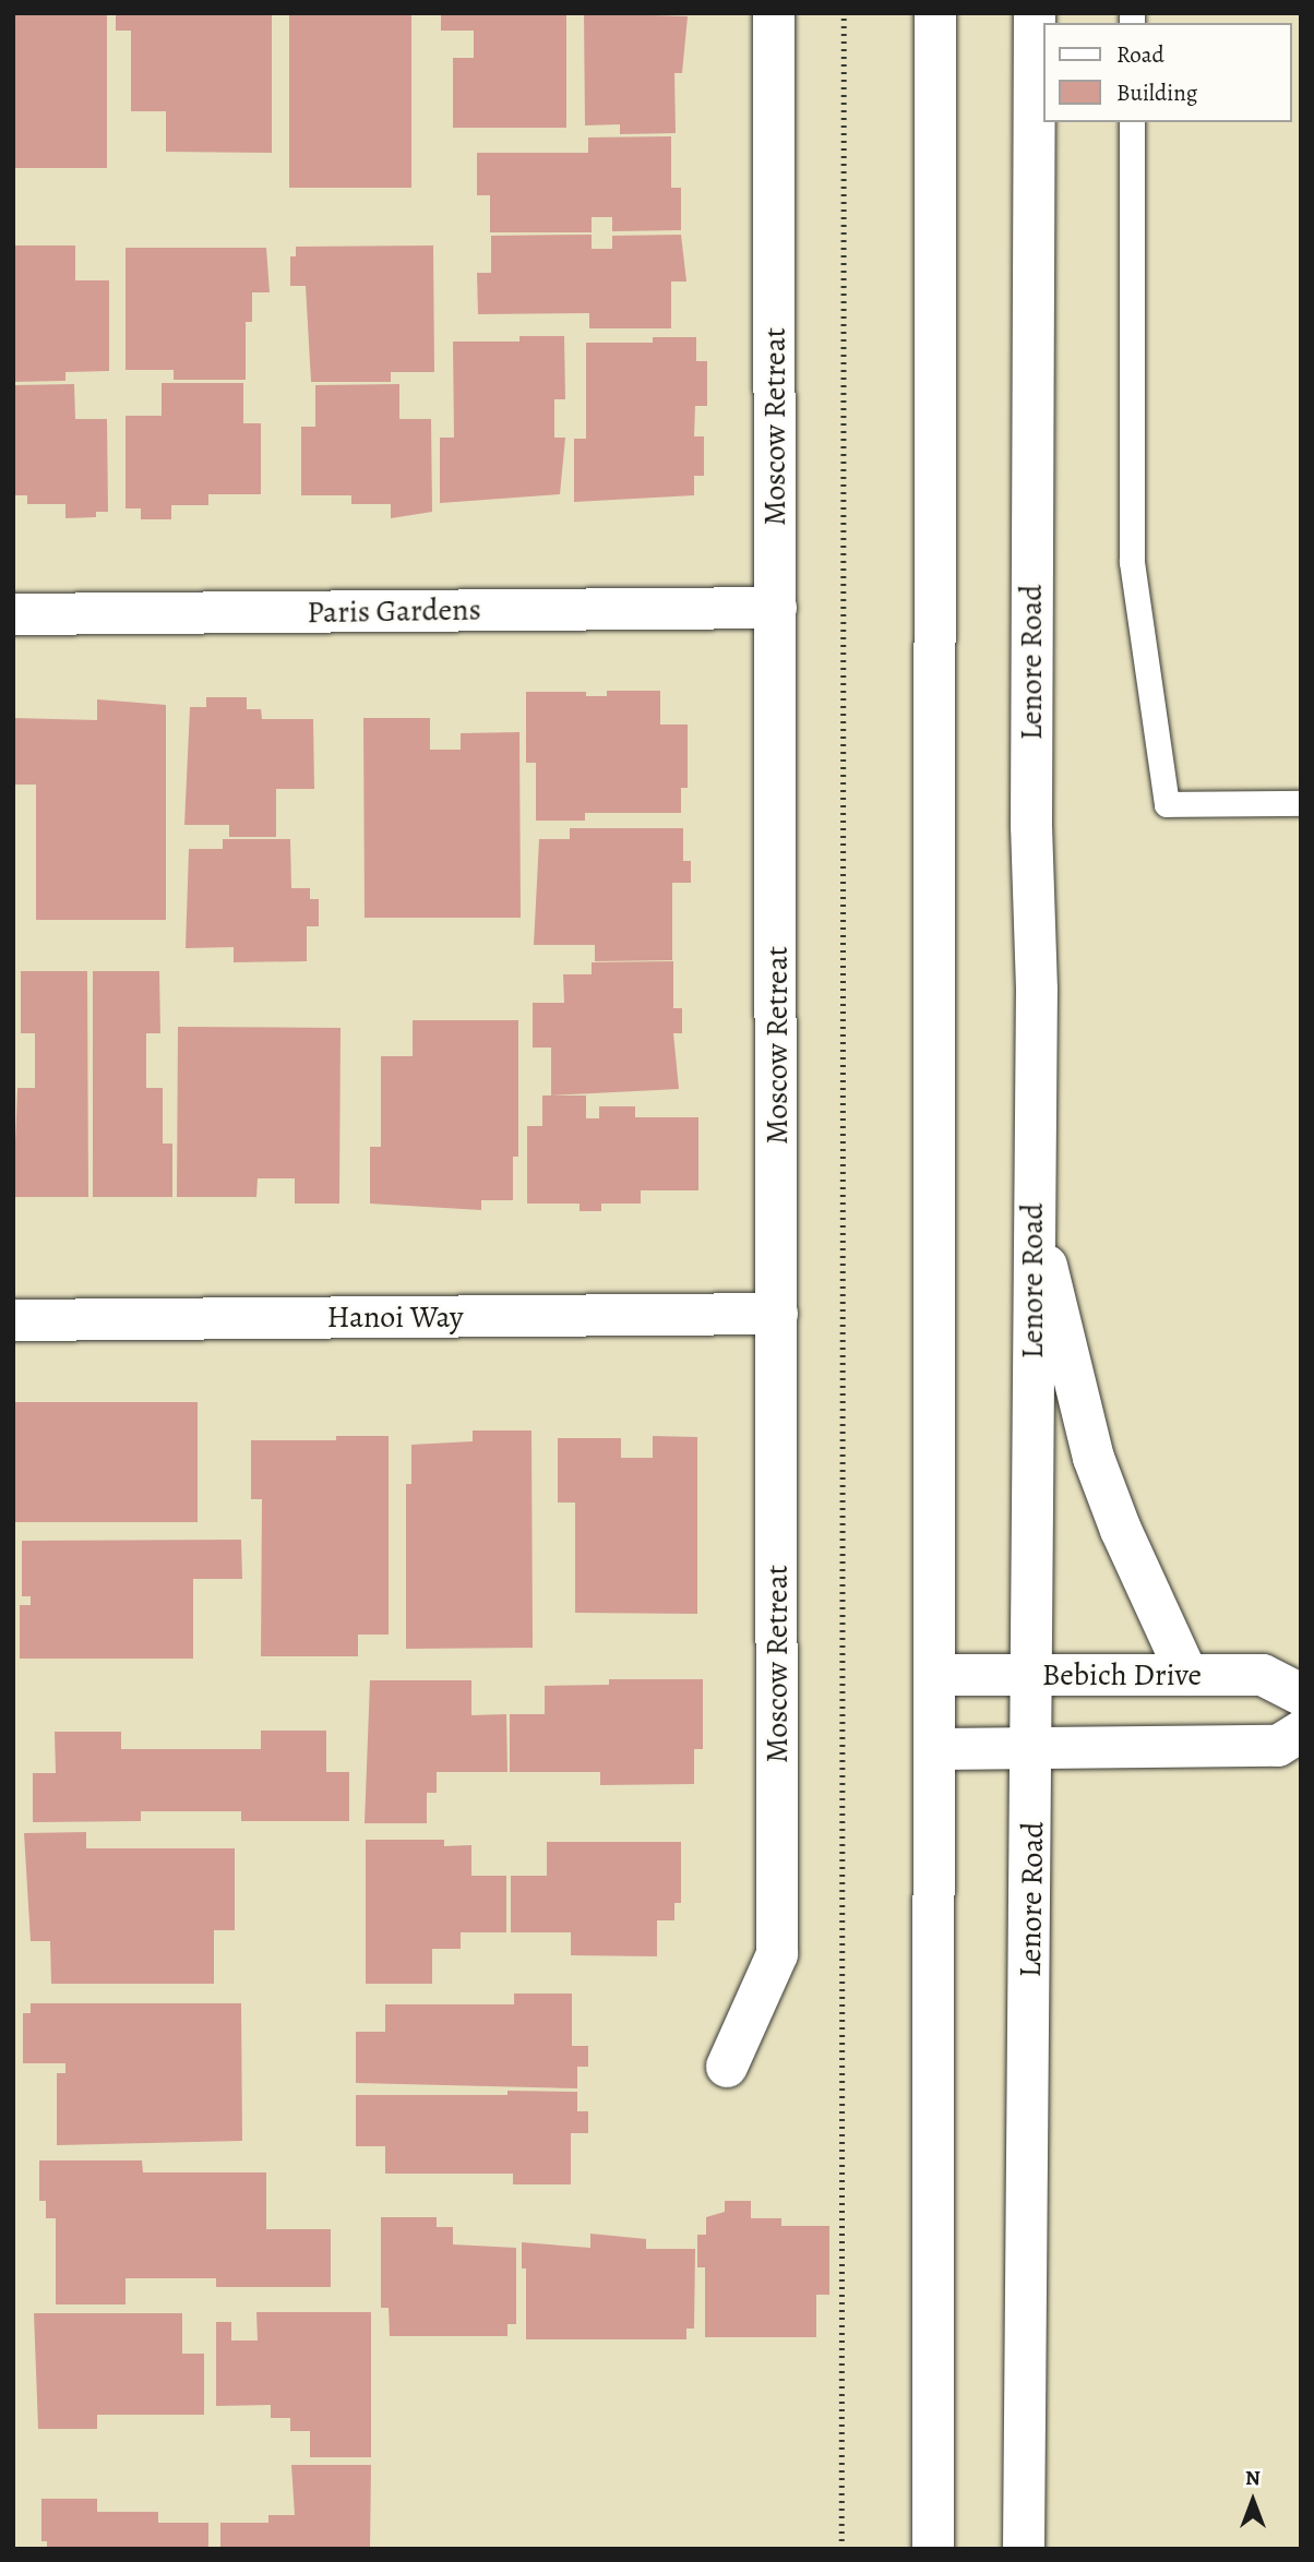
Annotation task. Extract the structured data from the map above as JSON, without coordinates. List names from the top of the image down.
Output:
{
  "streets": {
    "street": [
      "Moscow Retreat",
      "Paris Gardens",
      "Lenore Road",
      "Hanoi Way",
      "Bebich Drive"
    ]
  },
  "crossings": [
    ["Moscow Retreat", "Paris Gardens"],
    ["Moscow Retreat", "Hanoi Way"],
    ["Lenore Road", "Bebich Drive"]
  ],
  "legend": ["Road", "Building"],
  "north": "top"
}
